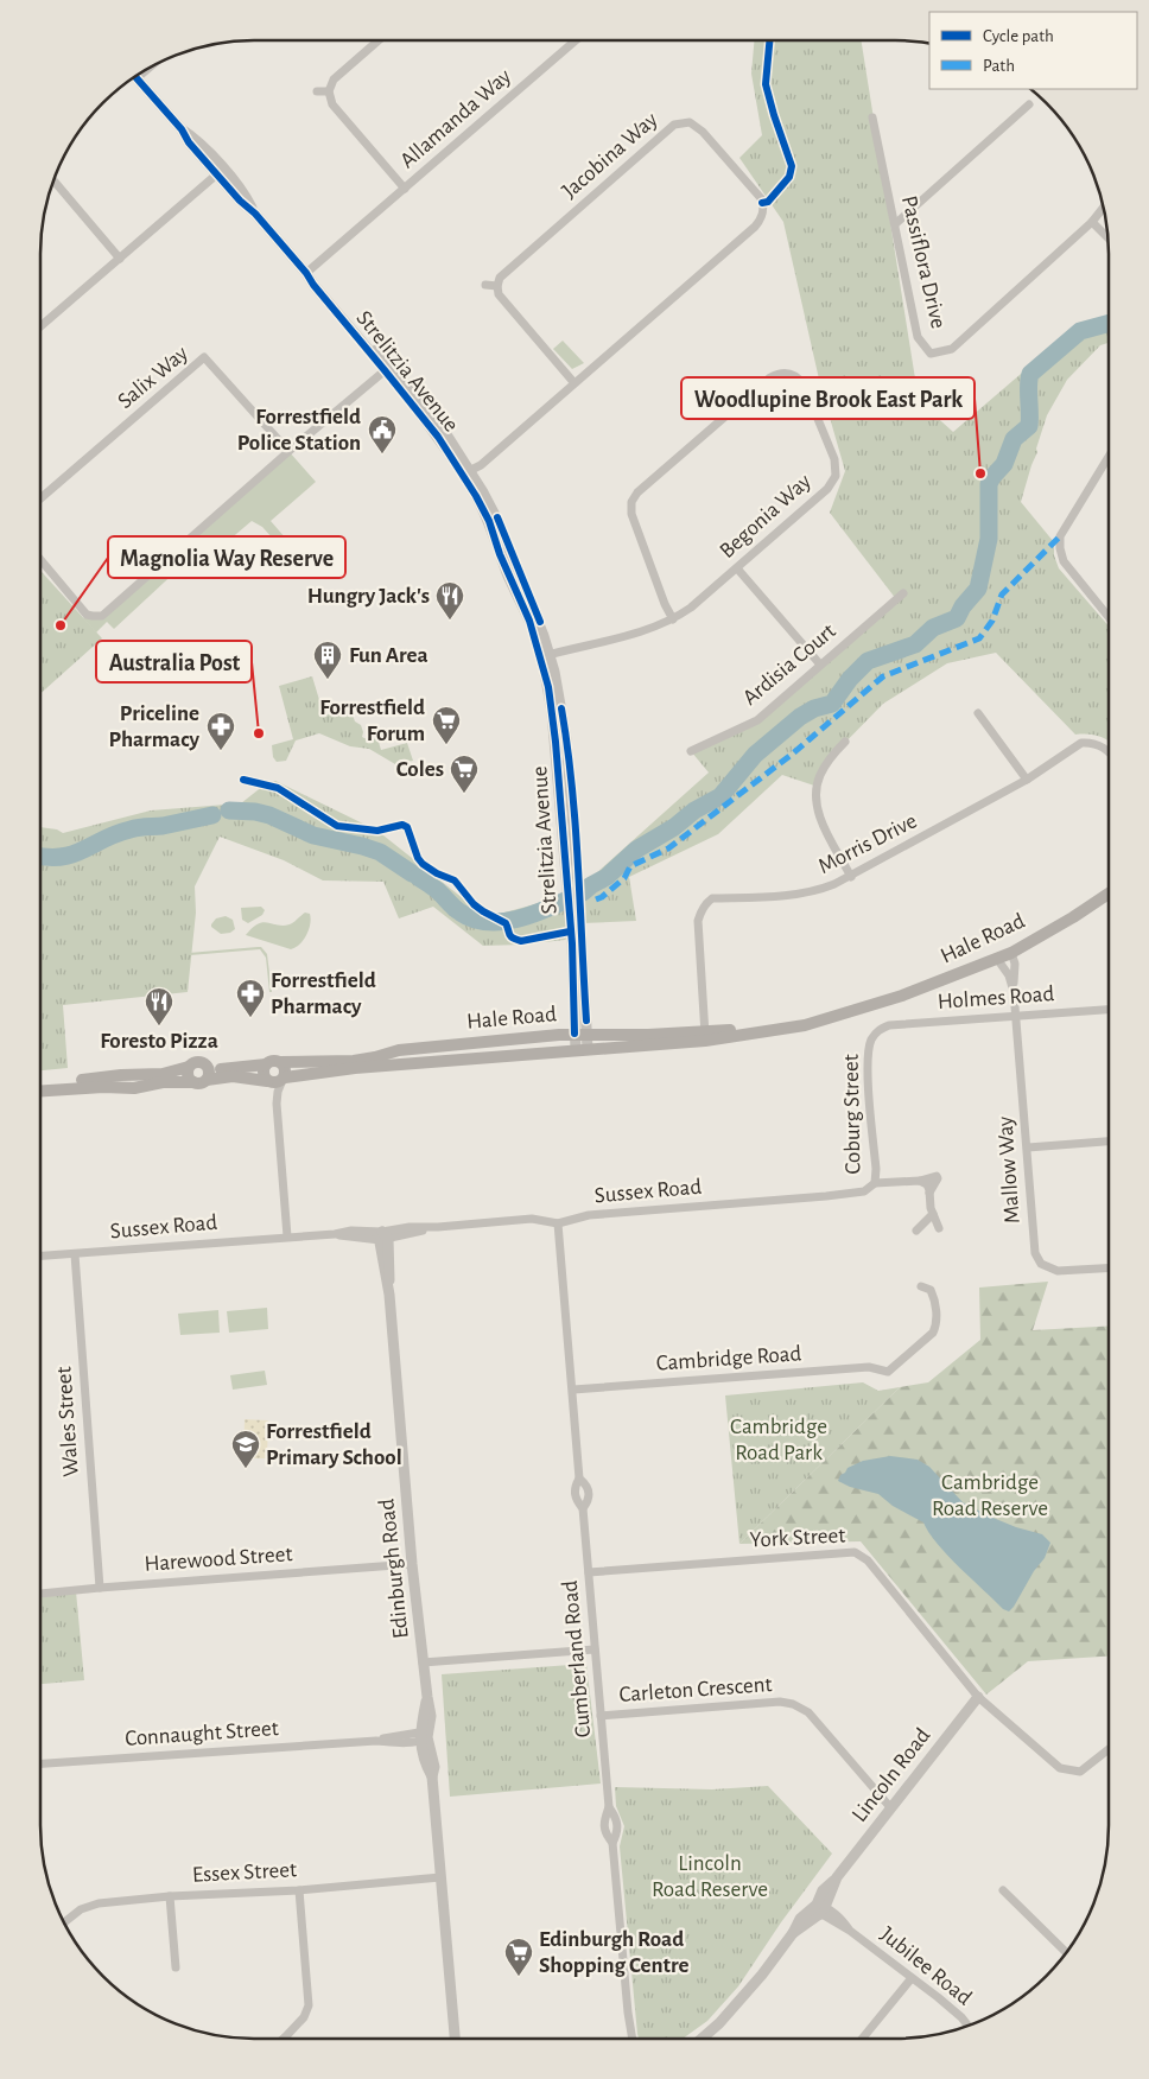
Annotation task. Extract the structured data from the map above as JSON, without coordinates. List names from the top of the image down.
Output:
{
  "streets": {
    "main road": ["Hale Road"],
    "street": [
      "Allamanda Way",
      "Jacobina Way",
      "Passiflora Drive",
      "Strelitzia Avenue",
      "Salix Way",
      "Begonia Way",
      "Ardisia Court",
      "Morris Drive",
      "Holmes Road",
      "Coburg Street",
      "Mallow Way",
      "Sussex Road",
      "Cambridge Road",
      "Wales Street",
      "York Street",
      "Harewood Street",
      "Edinburgh Road",
      "Cumberland Road",
      "Carleton Crescent",
      "Connaught Street",
      "Lincoln Road",
      "Essex Street",
      "Jubilee Road"
    ]
  },
  "crossings": [
    ["Allamanda Way", "Strelitzia Avenue"],
    ["Jacobina Way", "Strelitzia Avenue"],
    ["Strelitzia Avenue", "Begonia Way"],
    ["Strelitzia Avenue", "Hale Road"],
    ["Morris Drive", "Hale Road"],
    ["Hale Road", "Mallow Way"],
    ["Holmes Road", "Coburg Street"],
    ["Holmes Road", "Mallow Way"],
    ["Coburg Street", "Sussex Road"],
    ["Sussex Road", "Wales Street"],
    ["Sussex Road", "Edinburgh Road"],
    ["Sussex Road", "Cumberland Road"],
    ["Cambridge Road", "Cumberland Road"],
    ["Wales Street", "Harewood Street"],
    ["York Street", "Cumberland Road"],
    ["York Street", "Lincoln Road"],
    ["Harewood Street", "Edinburgh Road"],
    ["Edinburgh Road", "Connaught Street"],
    ["Edinburgh Road", "Essex Street"],
    ["Cumberland Road", "Carleton Crescent"],
    ["Carleton Crescent", "Lincoln Road"],
    ["Lincoln Road", "Jubilee Road"]
  ],
  "parks": ["Cambridge Road Park", "Cambridge Road Reserve", "Lincoln Road Reserve"],
  "places": {
    "public building": ["Forrestfield Police Station"],
    "other": ["Woodlupine Brook East Park", "Magnolia Way Reserve", "Australia Post"],
    "restaurant": ["Hungry Jack's", "Foresto Pizza"],
    "building": ["Fun Area"],
    "supermarket": ["Forrestfield Forum", "Coles", "Edinburgh Road Shopping Centre"],
    "pharmacy": ["Priceline Pharmacy", "Forrestfield Pharmacy"],
    "school or university": ["Forrestfield Primary School"]
  },
  "legend": ["Cycle path", "Path"]
}
